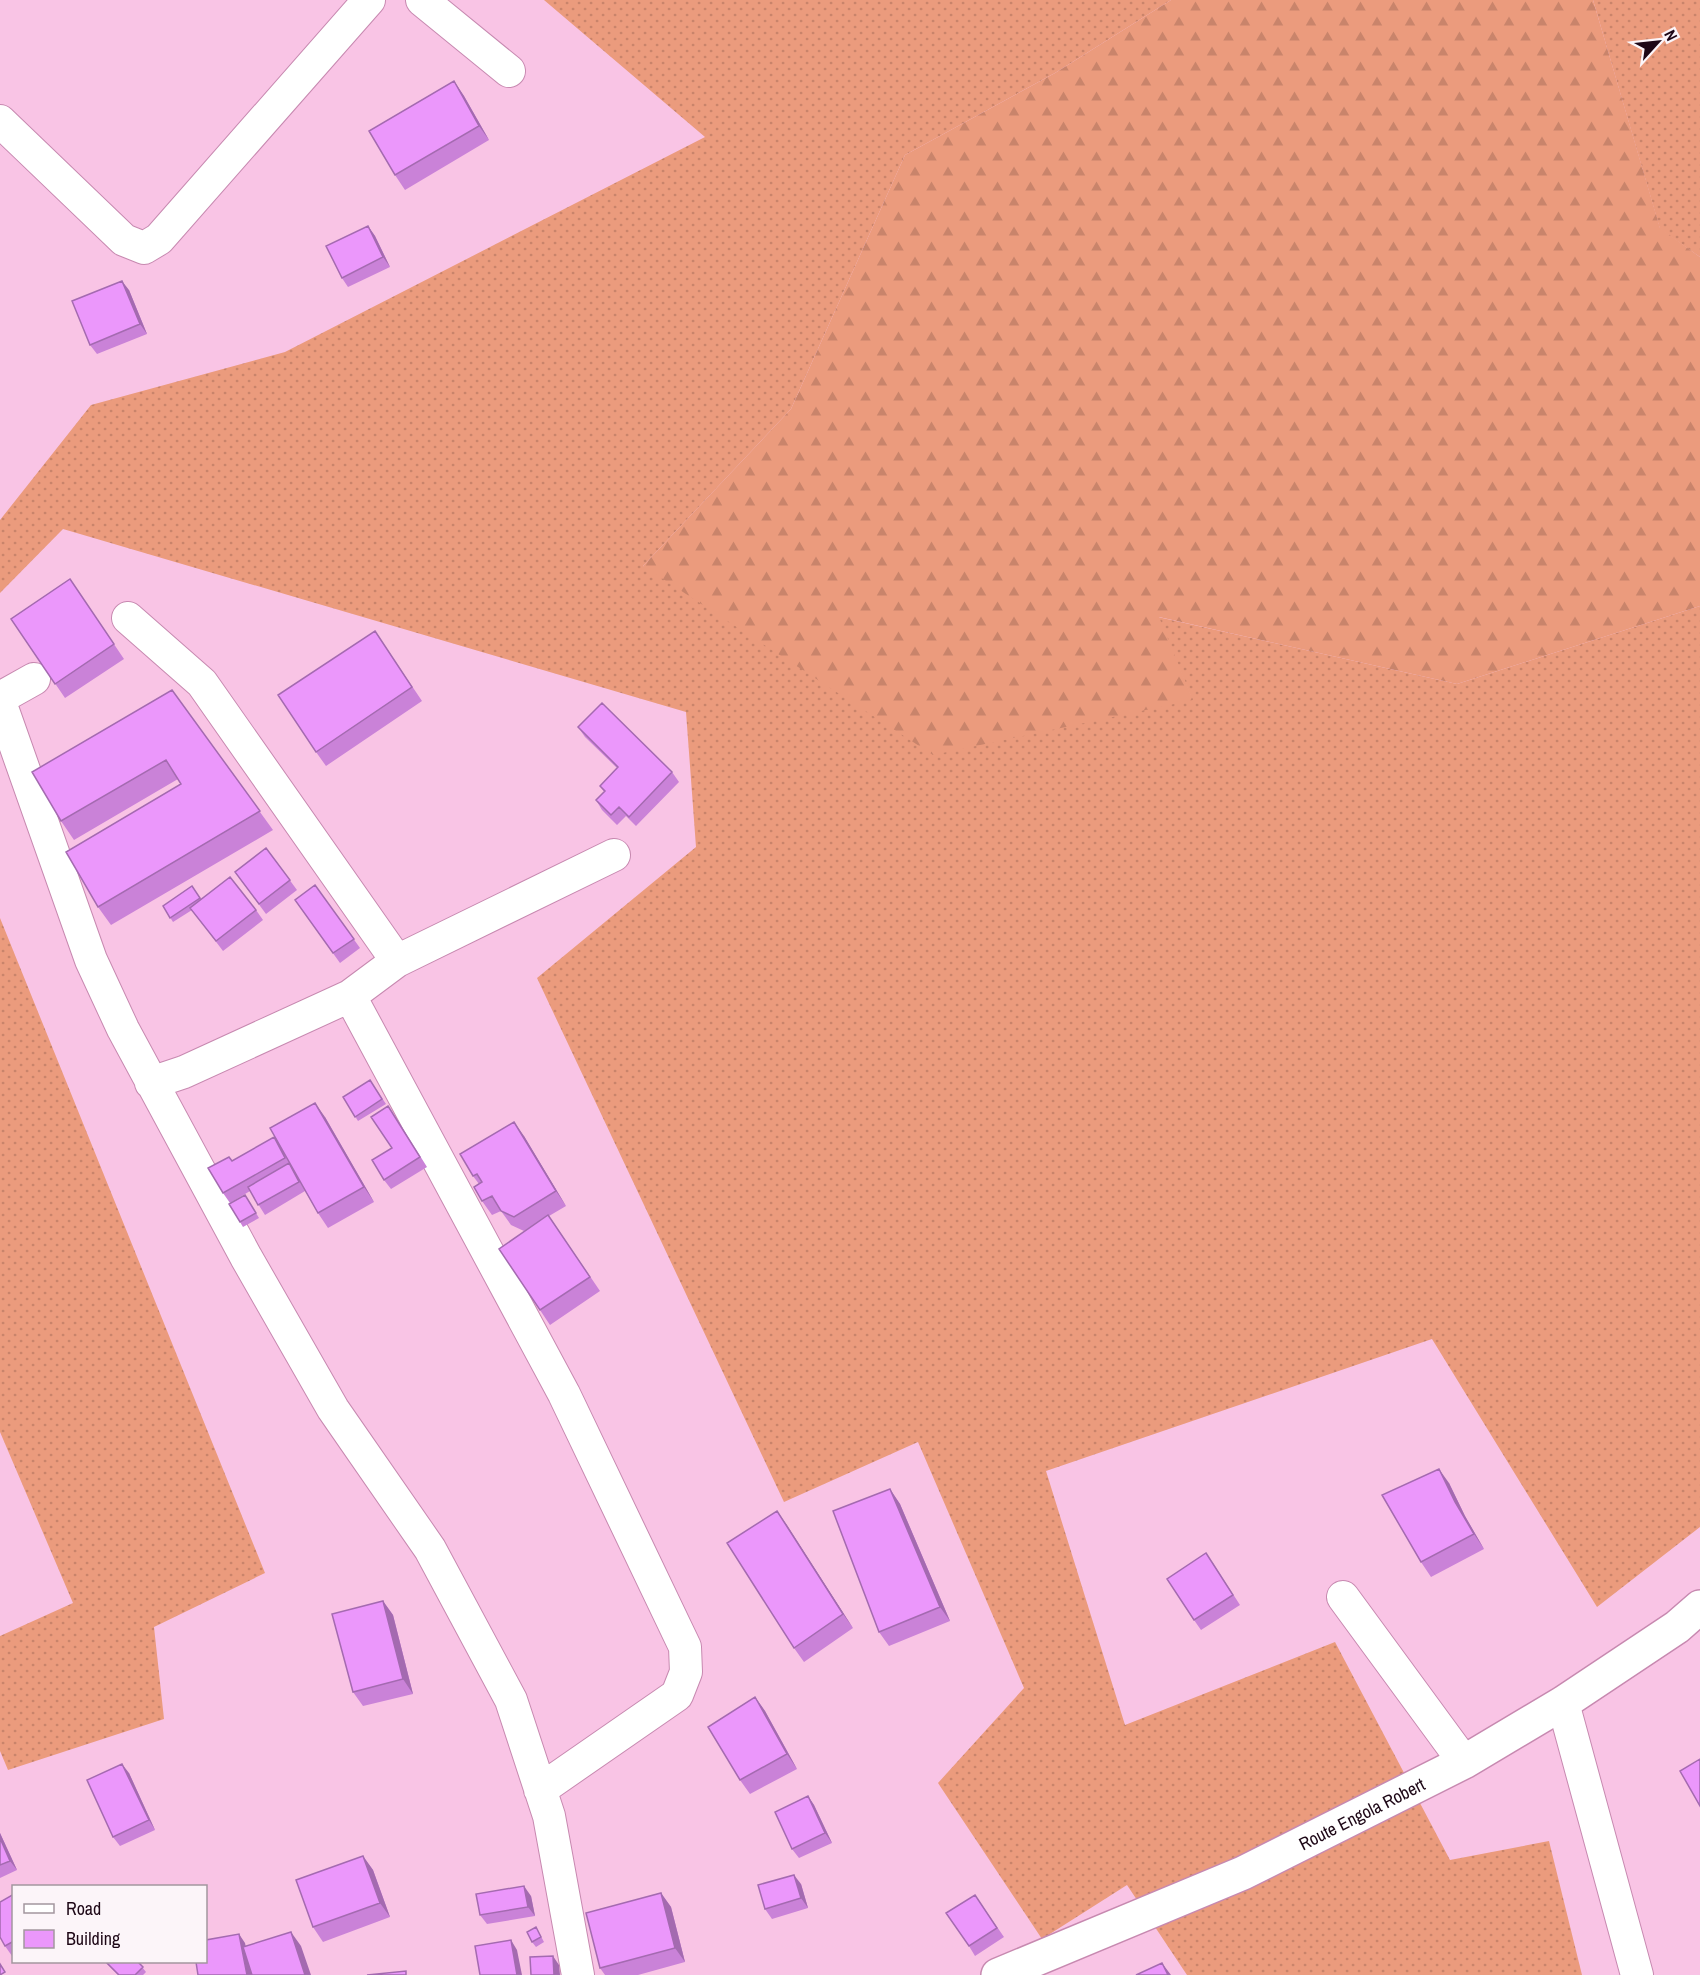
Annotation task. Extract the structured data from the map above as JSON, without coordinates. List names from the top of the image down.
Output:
{
  "streets": {
    "street": ["Route Engola Robert"]
  },
  "legend": ["Road", "Building"],
  "north": "top right"
}
